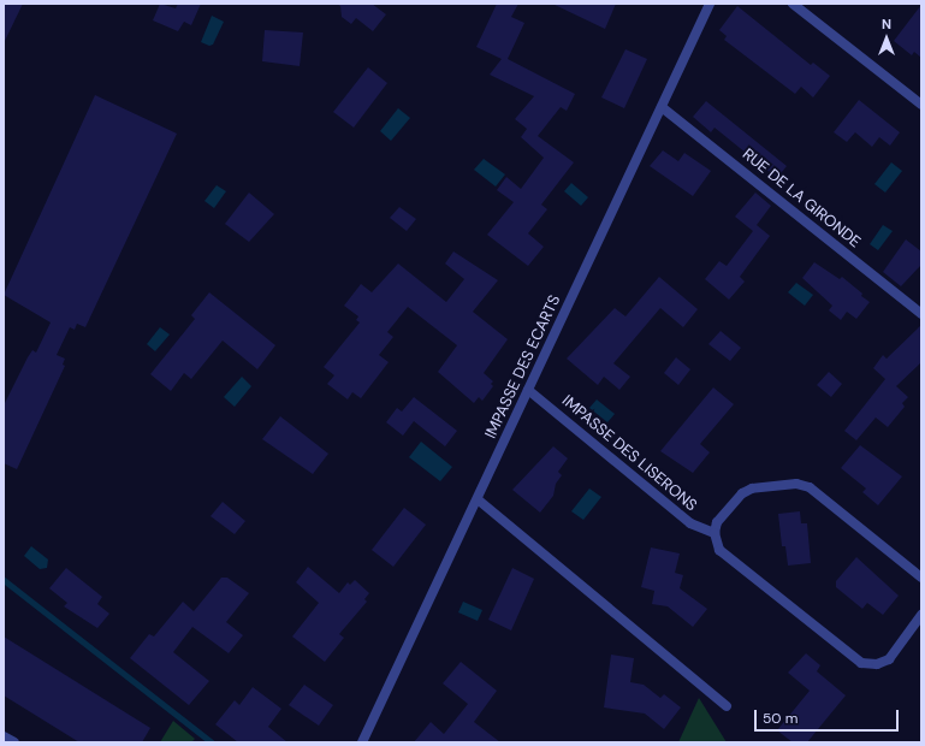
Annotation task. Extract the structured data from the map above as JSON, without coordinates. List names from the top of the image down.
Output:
{
  "streets": {
    "street": ["RUE DE LA GIRONDE", "IMPASSE DES ECARTS", "IMPASSE DES LISERONS"]
  },
  "crossings": [
    ["RUE DE LA GIRONDE", "IMPASSE DES ECARTS"],
    ["IMPASSE DES ECARTS", "IMPASSE DES LISERONS"]
  ],
  "scale_bar": "50 m",
  "north": "top"
}
